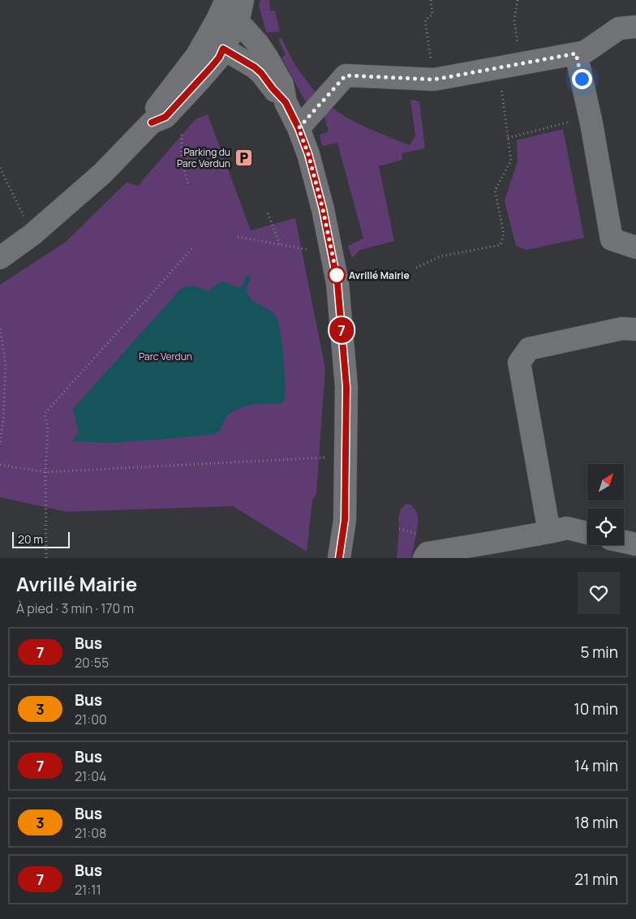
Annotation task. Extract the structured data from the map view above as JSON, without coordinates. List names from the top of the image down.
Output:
{
  "parks": ["Parc Verdun"],
  "places": {
    "parking": ["Parking du Parc Verdun"],
    "other": ["Avrillé Mairie"]
  },
  "lines": ["bus line 7"],
  "scale_bar": "20 m",
  "north": "top right",
  "page": {
    "on_map": "7",
    "scale": "20 m",
    "heading": ["Avrillé Mairie", "À pied · 3 min · 170 m"],
    "list": [
      {
        "mark": "7",
        "name": "Bus",
        "note": "20:55",
        "value": "5 min"
      },
      {
        "mark": "3",
        "name": "Bus",
        "note": "21:00",
        "value": "10 min"
      },
      {
        "mark": "7",
        "name": "Bus",
        "note": "21:04",
        "value": "14 min"
      },
      {
        "mark": "3",
        "name": "Bus",
        "note": "21:08",
        "value": "18 min"
      },
      {
        "mark": "7",
        "name": "Bus",
        "note": "21:11",
        "value": "21 min"
      }
    ]
  }
}
